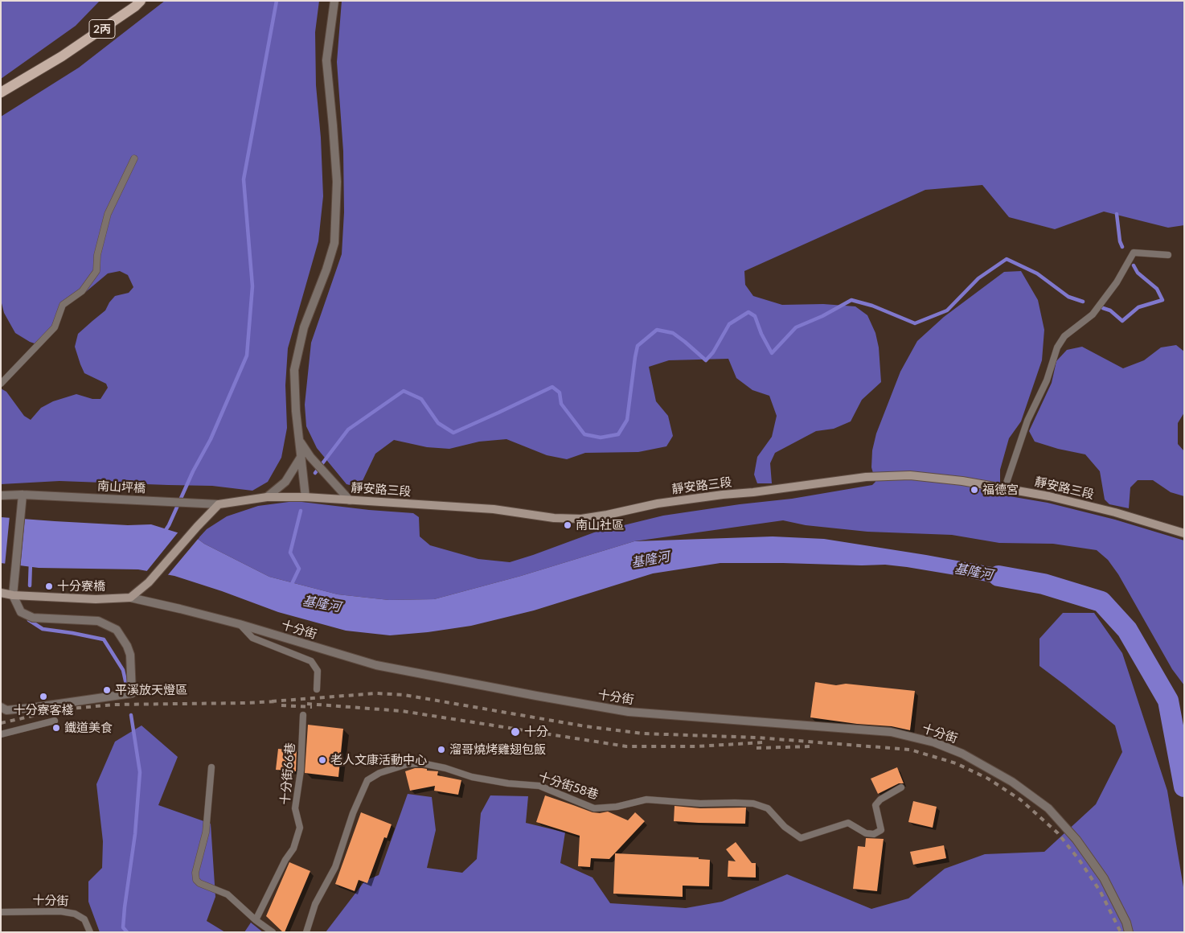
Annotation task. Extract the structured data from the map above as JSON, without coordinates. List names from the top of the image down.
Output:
{
  "streets": {
    "main road": ["2丙", "靜安路三段"],
    "street": ["南山坪橋", "十分街"],
    "lane": ["十分街66巷", "十分街58巷"]
  },
  "crossings": [
    ["靜安路三段", "南山坪橋"]
  ],
  "water": ["基隆河"],
  "places": [
    "福德宮",
    "南山社區",
    "十分寮橋",
    "平溪放天燈區",
    "十分寮客棧",
    "鐵道美食",
    "十分",
    "溜哥燒烤雞翅包飯",
    "老人文康活動中心"
  ]
}
